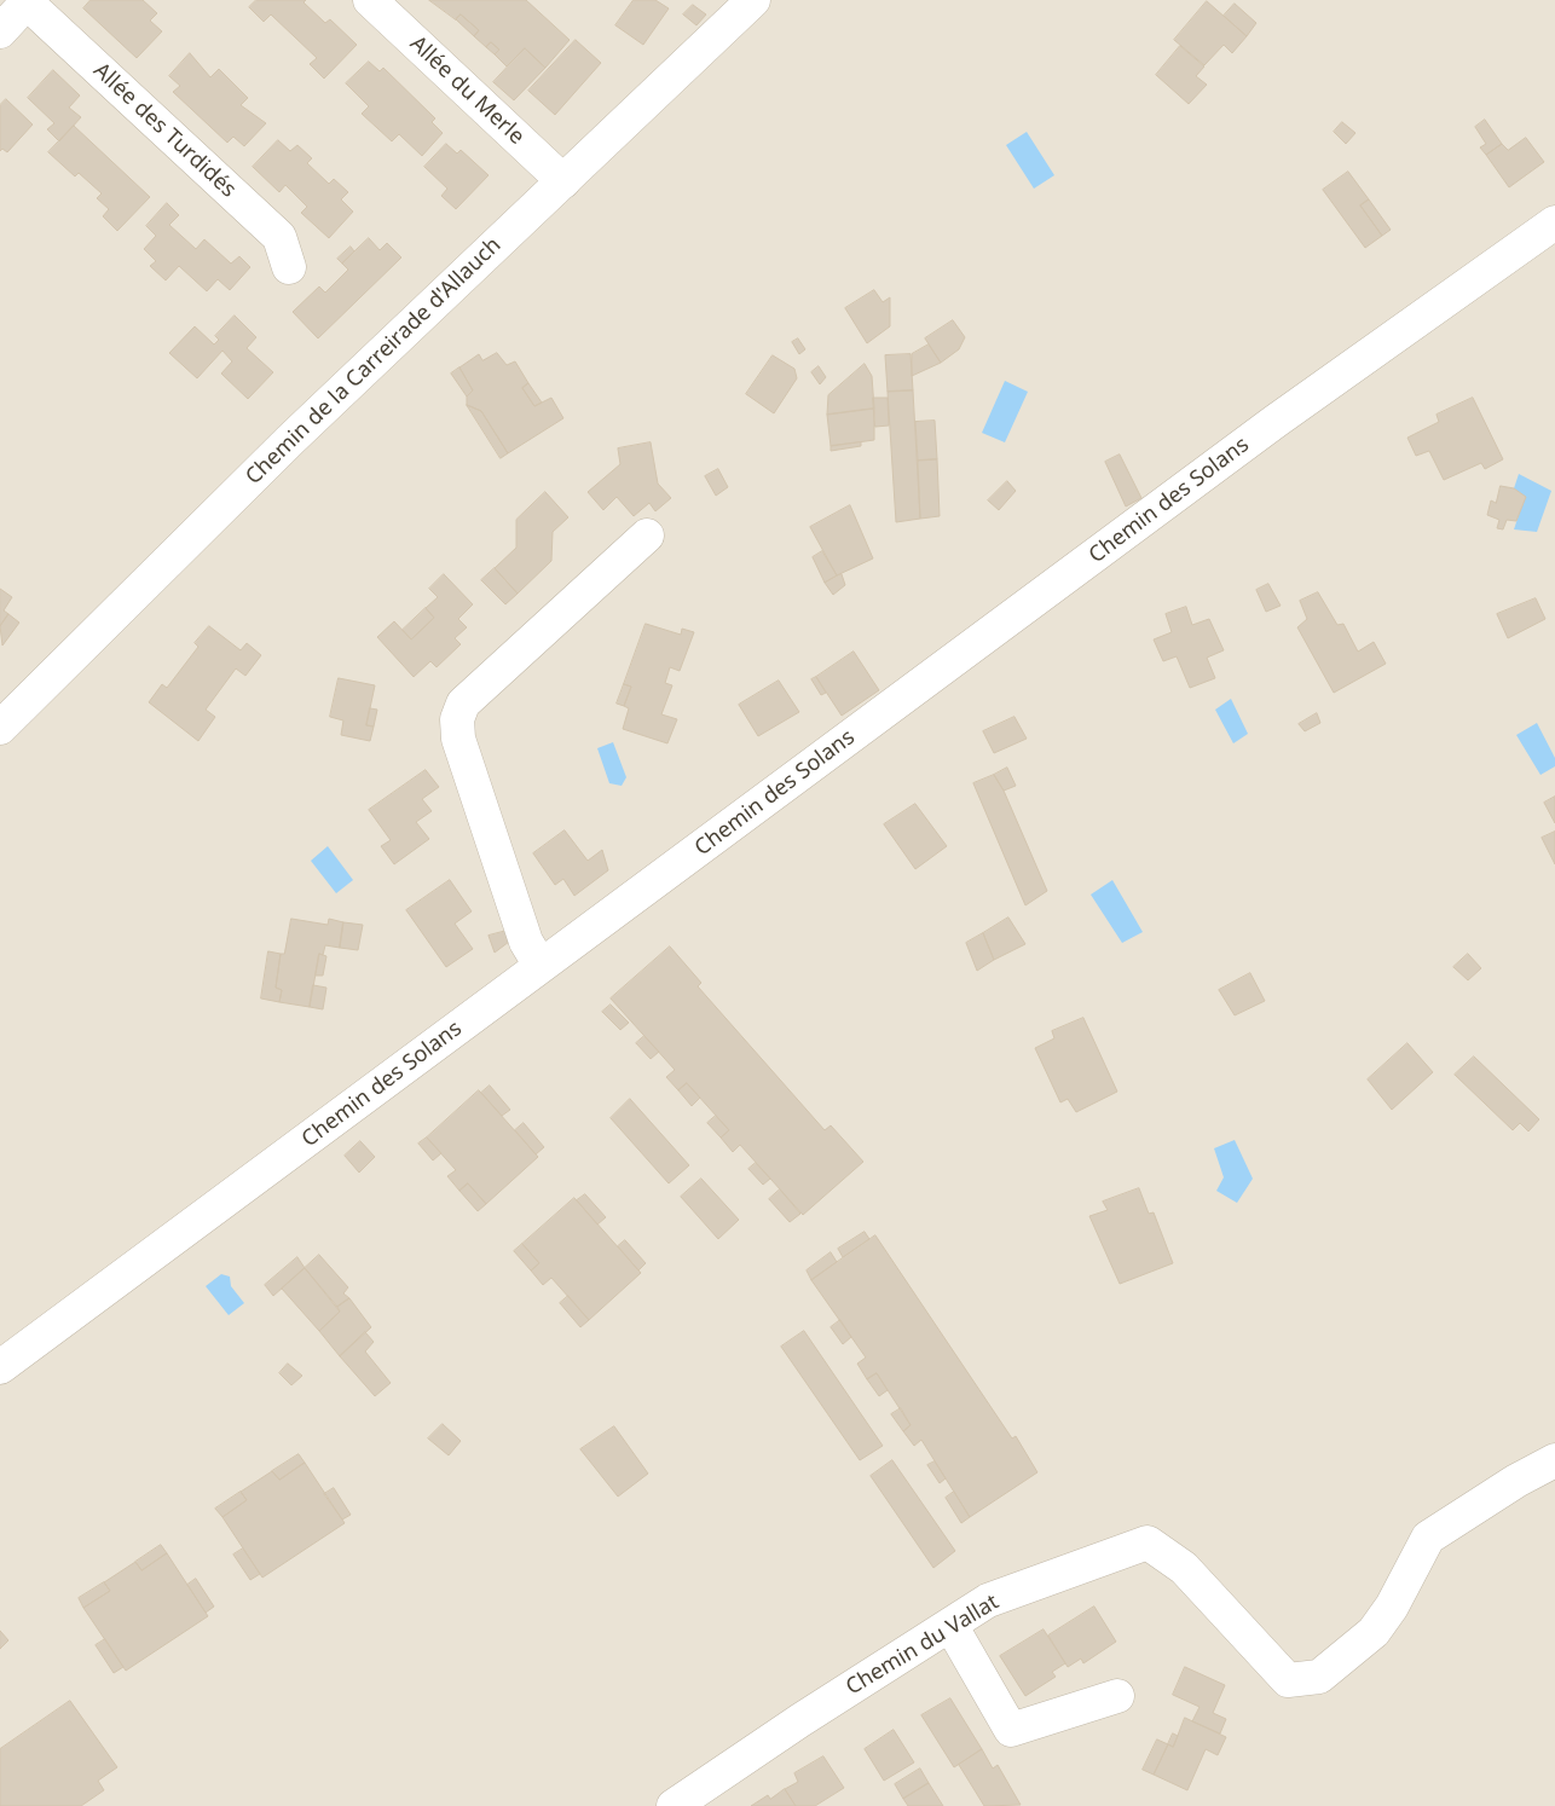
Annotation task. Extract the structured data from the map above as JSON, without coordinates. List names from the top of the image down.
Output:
{
  "streets": {
    "street": [
      "Allée du Merle",
      "Allée des Turdidés",
      "Chemin de la Carreirade d'Allauch",
      "Chemin des Solans",
      "Chemin du Vallat"
    ]
  },
  "crossings": [
    ["Allée du Merle", "Chemin de la Carreirade d'Allauch"]
  ]
}
